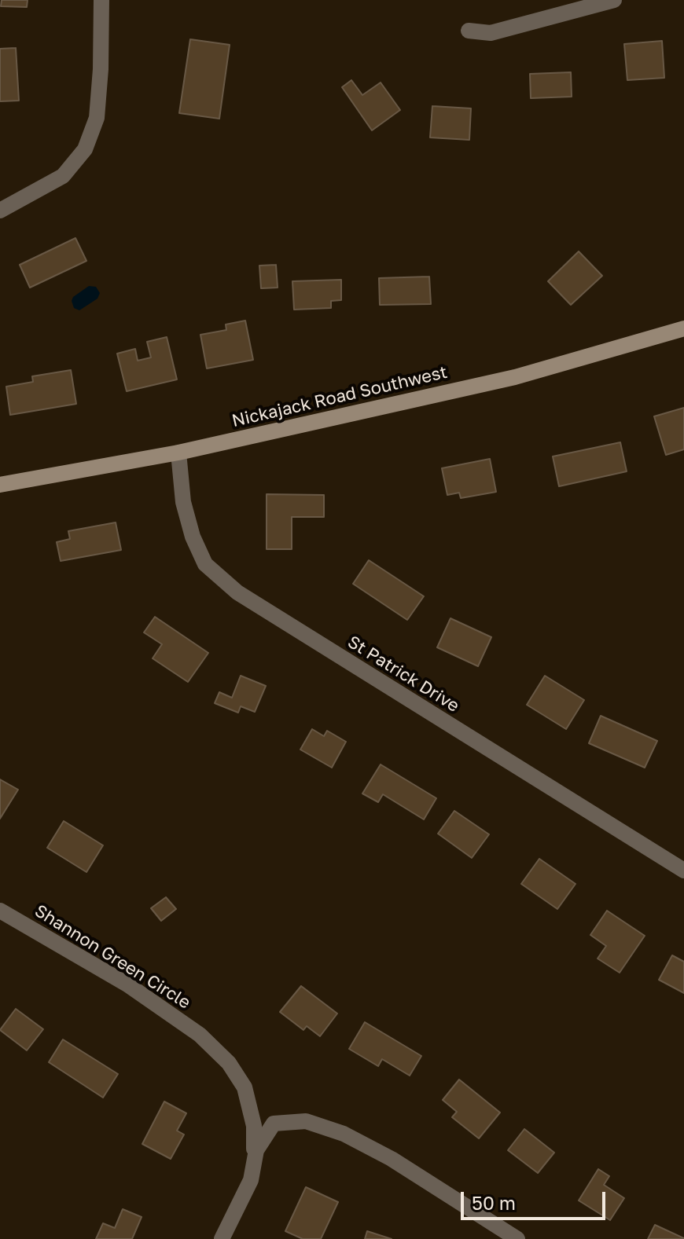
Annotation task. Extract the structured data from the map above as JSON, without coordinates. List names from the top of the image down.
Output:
{
  "streets": {
    "street": ["Nickajack Road Southwest", "St Patrick Drive", "Shannon Green Circle"]
  },
  "crossings": [
    ["Nickajack Road Southwest", "St Patrick Drive"]
  ],
  "scale_bar": "50 m"
}
